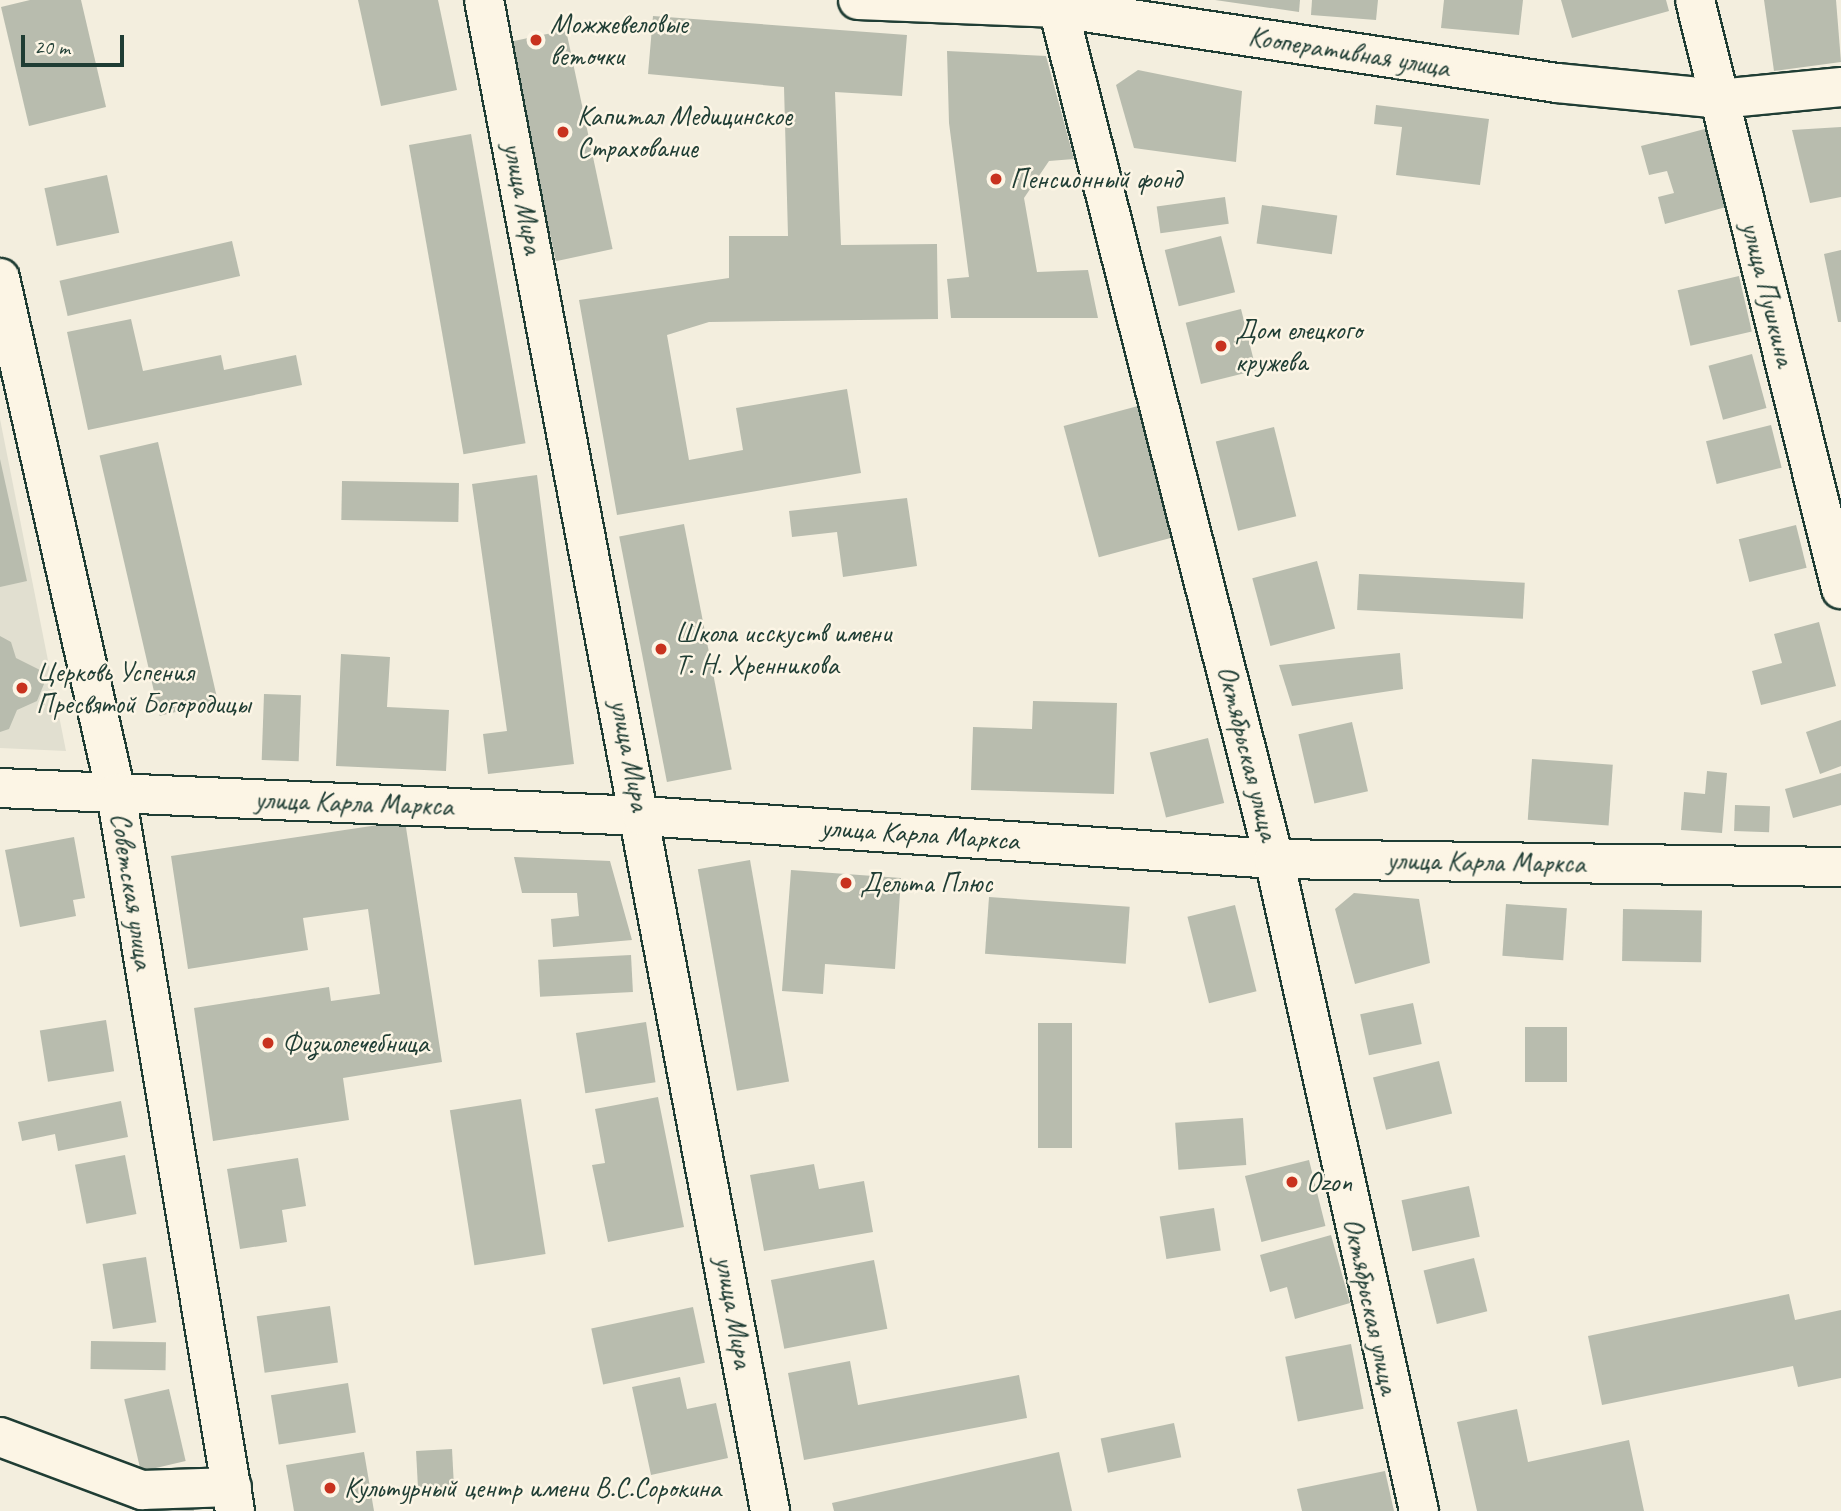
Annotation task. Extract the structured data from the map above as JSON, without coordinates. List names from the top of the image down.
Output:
{
  "streets": {
    "street": [
      "Кооперативная улица",
      "улица Мира",
      "улица Пушкина",
      "Октябрьская улица",
      "улица Карла Маркса",
      "Советская улица"
    ]
  },
  "crossings": [
    ["Кооперативная улица", "улица Пушкина"],
    ["Кооперативная улица", "Октябрьская улица"],
    ["улица Мира", "улица Карла Маркса"],
    ["Октябрьская улица", "улица Карла Маркса"],
    ["улица Карла Маркса", "Советская улица"]
  ],
  "places": [
    "Можжевеловые веточки",
    "Капитал Медицинское Страхование",
    "Пенсионный фонд",
    "Дом елецкого кружева",
    "Школа исскуств имени Т. Н. Хренникова",
    "Церковь Успения Пресвятой Богородицы",
    "Дельта Плюс",
    "Физиолечебница",
    "Ozon",
    "Культурный центр имени В.С.Сорокина"
  ],
  "scale_bar": "20 m"
}
